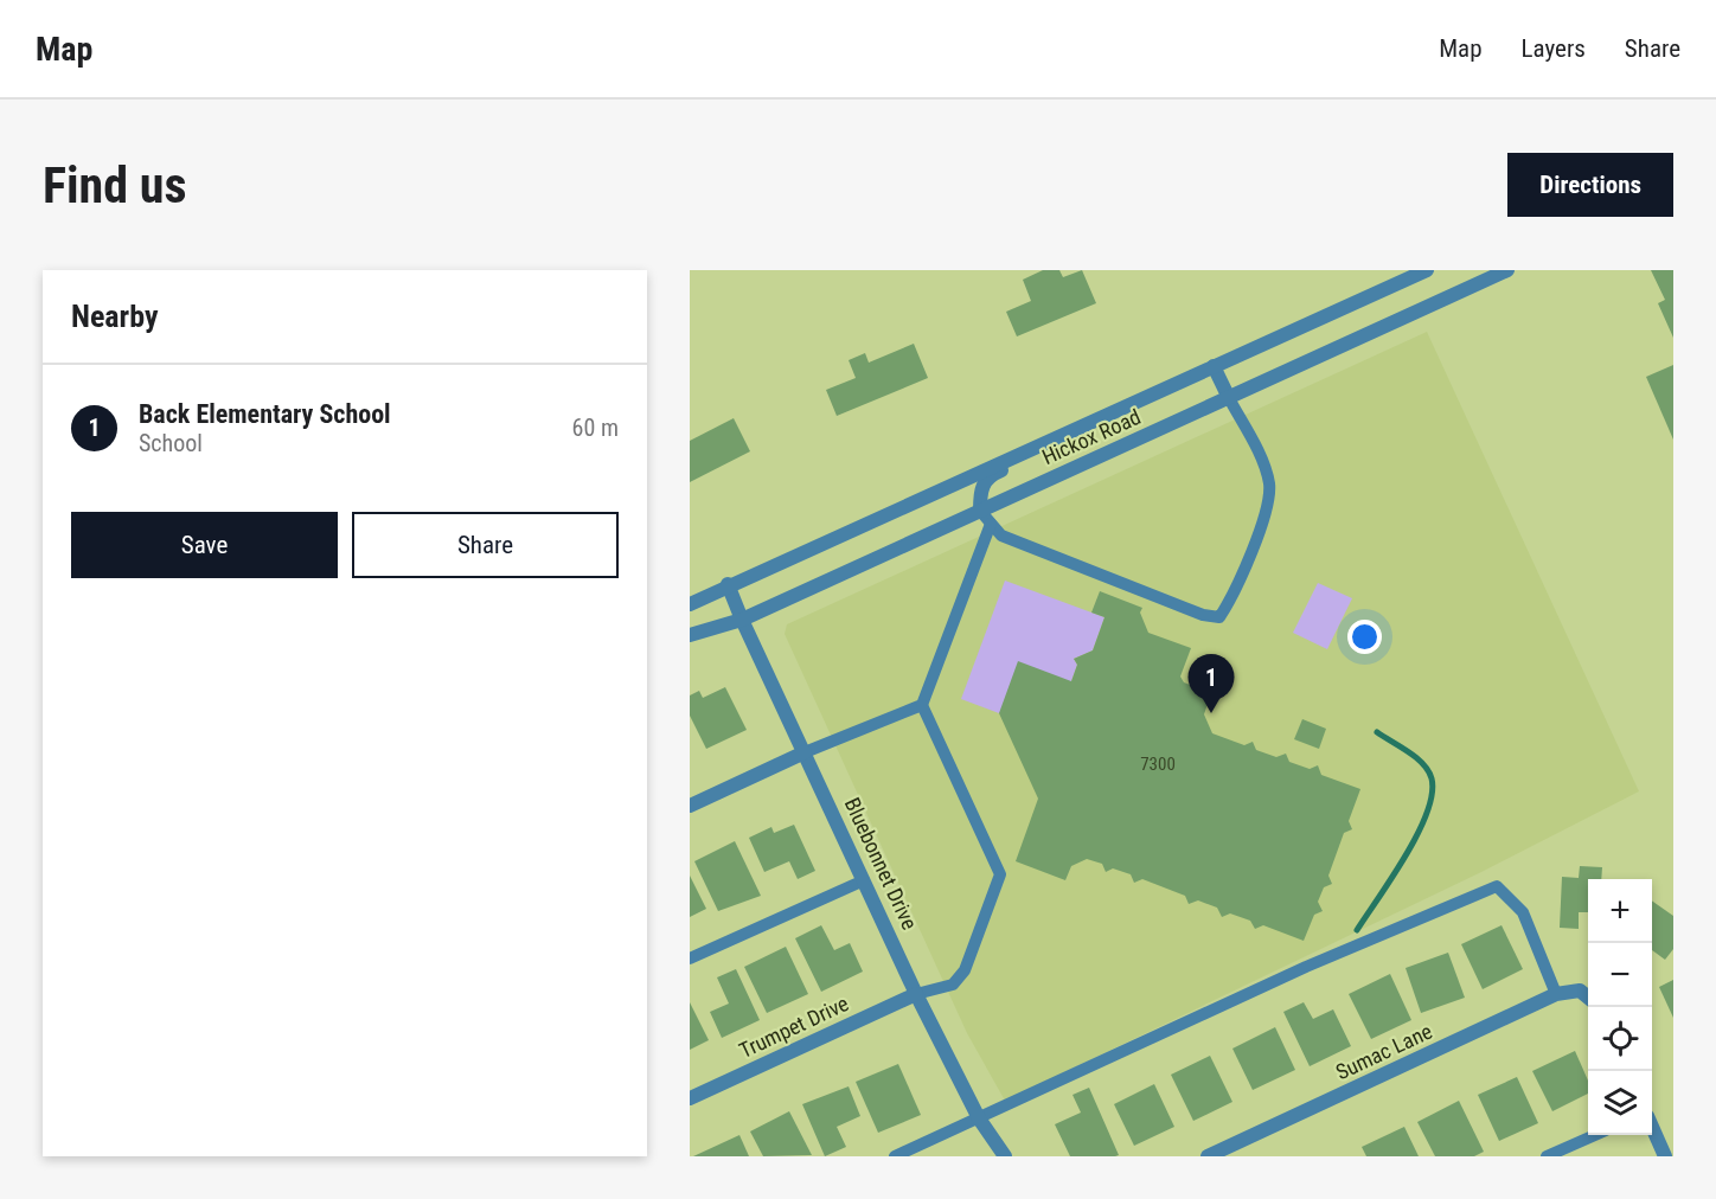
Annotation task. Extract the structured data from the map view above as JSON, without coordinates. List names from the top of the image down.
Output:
{
  "streets": {
    "street": [
      "Hickox Road",
      "Bluebonnet Drive",
      "Trumpet Drive",
      "Sumac Lane"
    ]
  },
  "crossings": [
    ["Hickox Road", "Bluebonnet Drive"],
    ["Bluebonnet Drive", "Trumpet Drive"]
  ],
  "house_numbers": ["7300"],
  "page": {
    "header": "Map",
    "nav": ["Map", "Layers", "Share"],
    "buttons": [
      "Directions",
      ["Save", "Share"]
    ],
    "title": "Find us",
    "heading": "Nearby",
    "list": [
      {
        "mark": "1",
        "name": "Back Elementary School",
        "note": "School",
        "value": "60 m"
      }
    ],
    "pins": "1",
    "map_buttons": ["+", "−"]
  }
}
